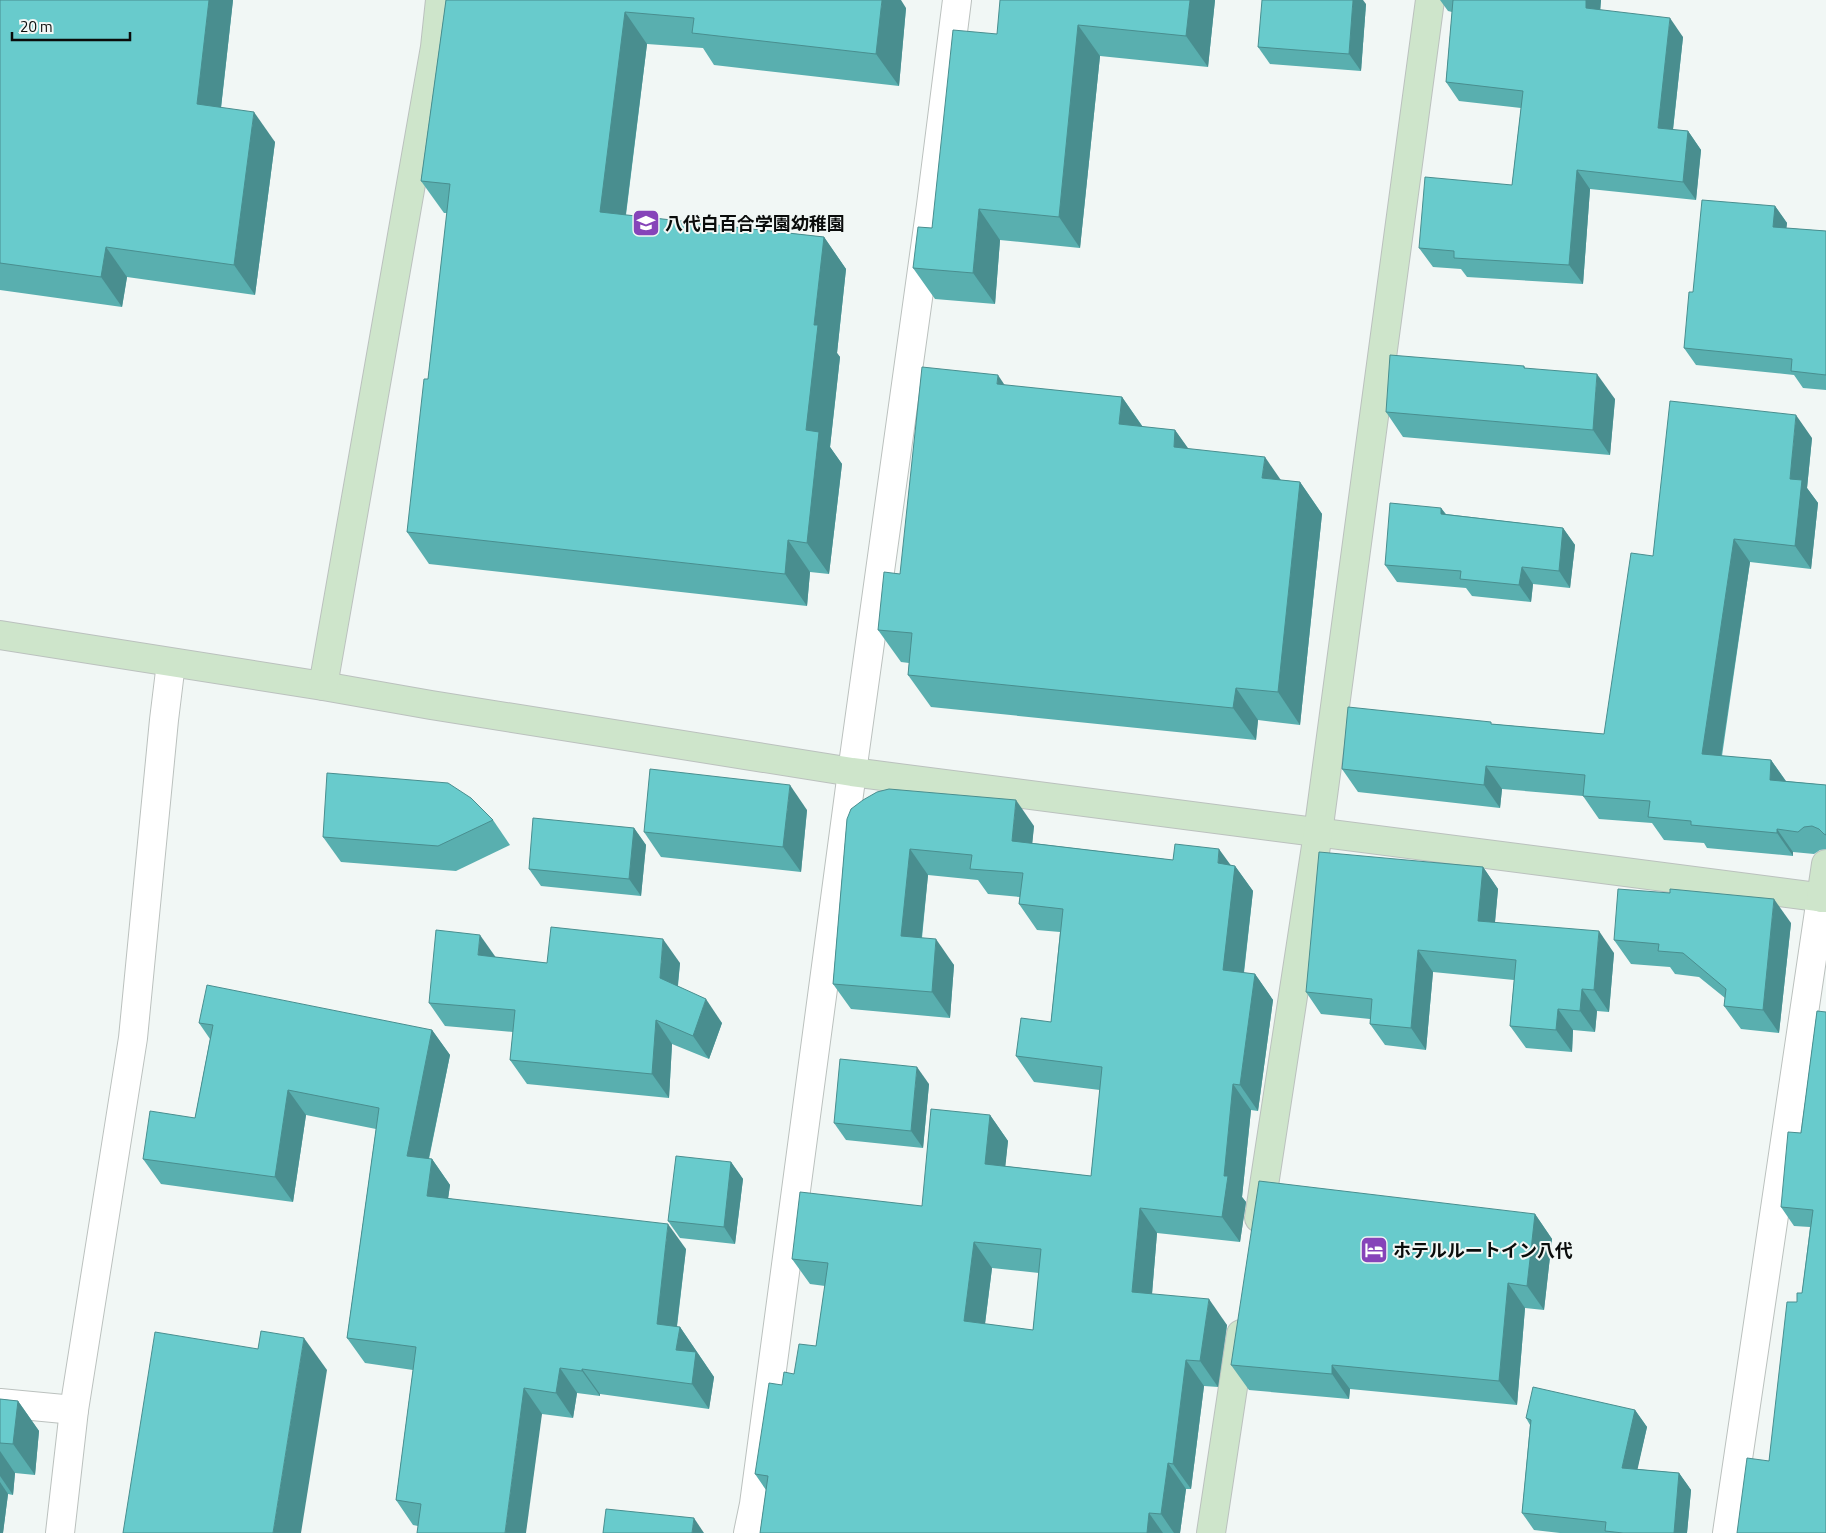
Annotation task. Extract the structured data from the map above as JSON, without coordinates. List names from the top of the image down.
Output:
{
  "places": {
    "school or university": ["八代白百合学園幼稚園"],
    "hotel": ["ホテルルートイン八代"]
  },
  "scale_bar": "20 m"
}
